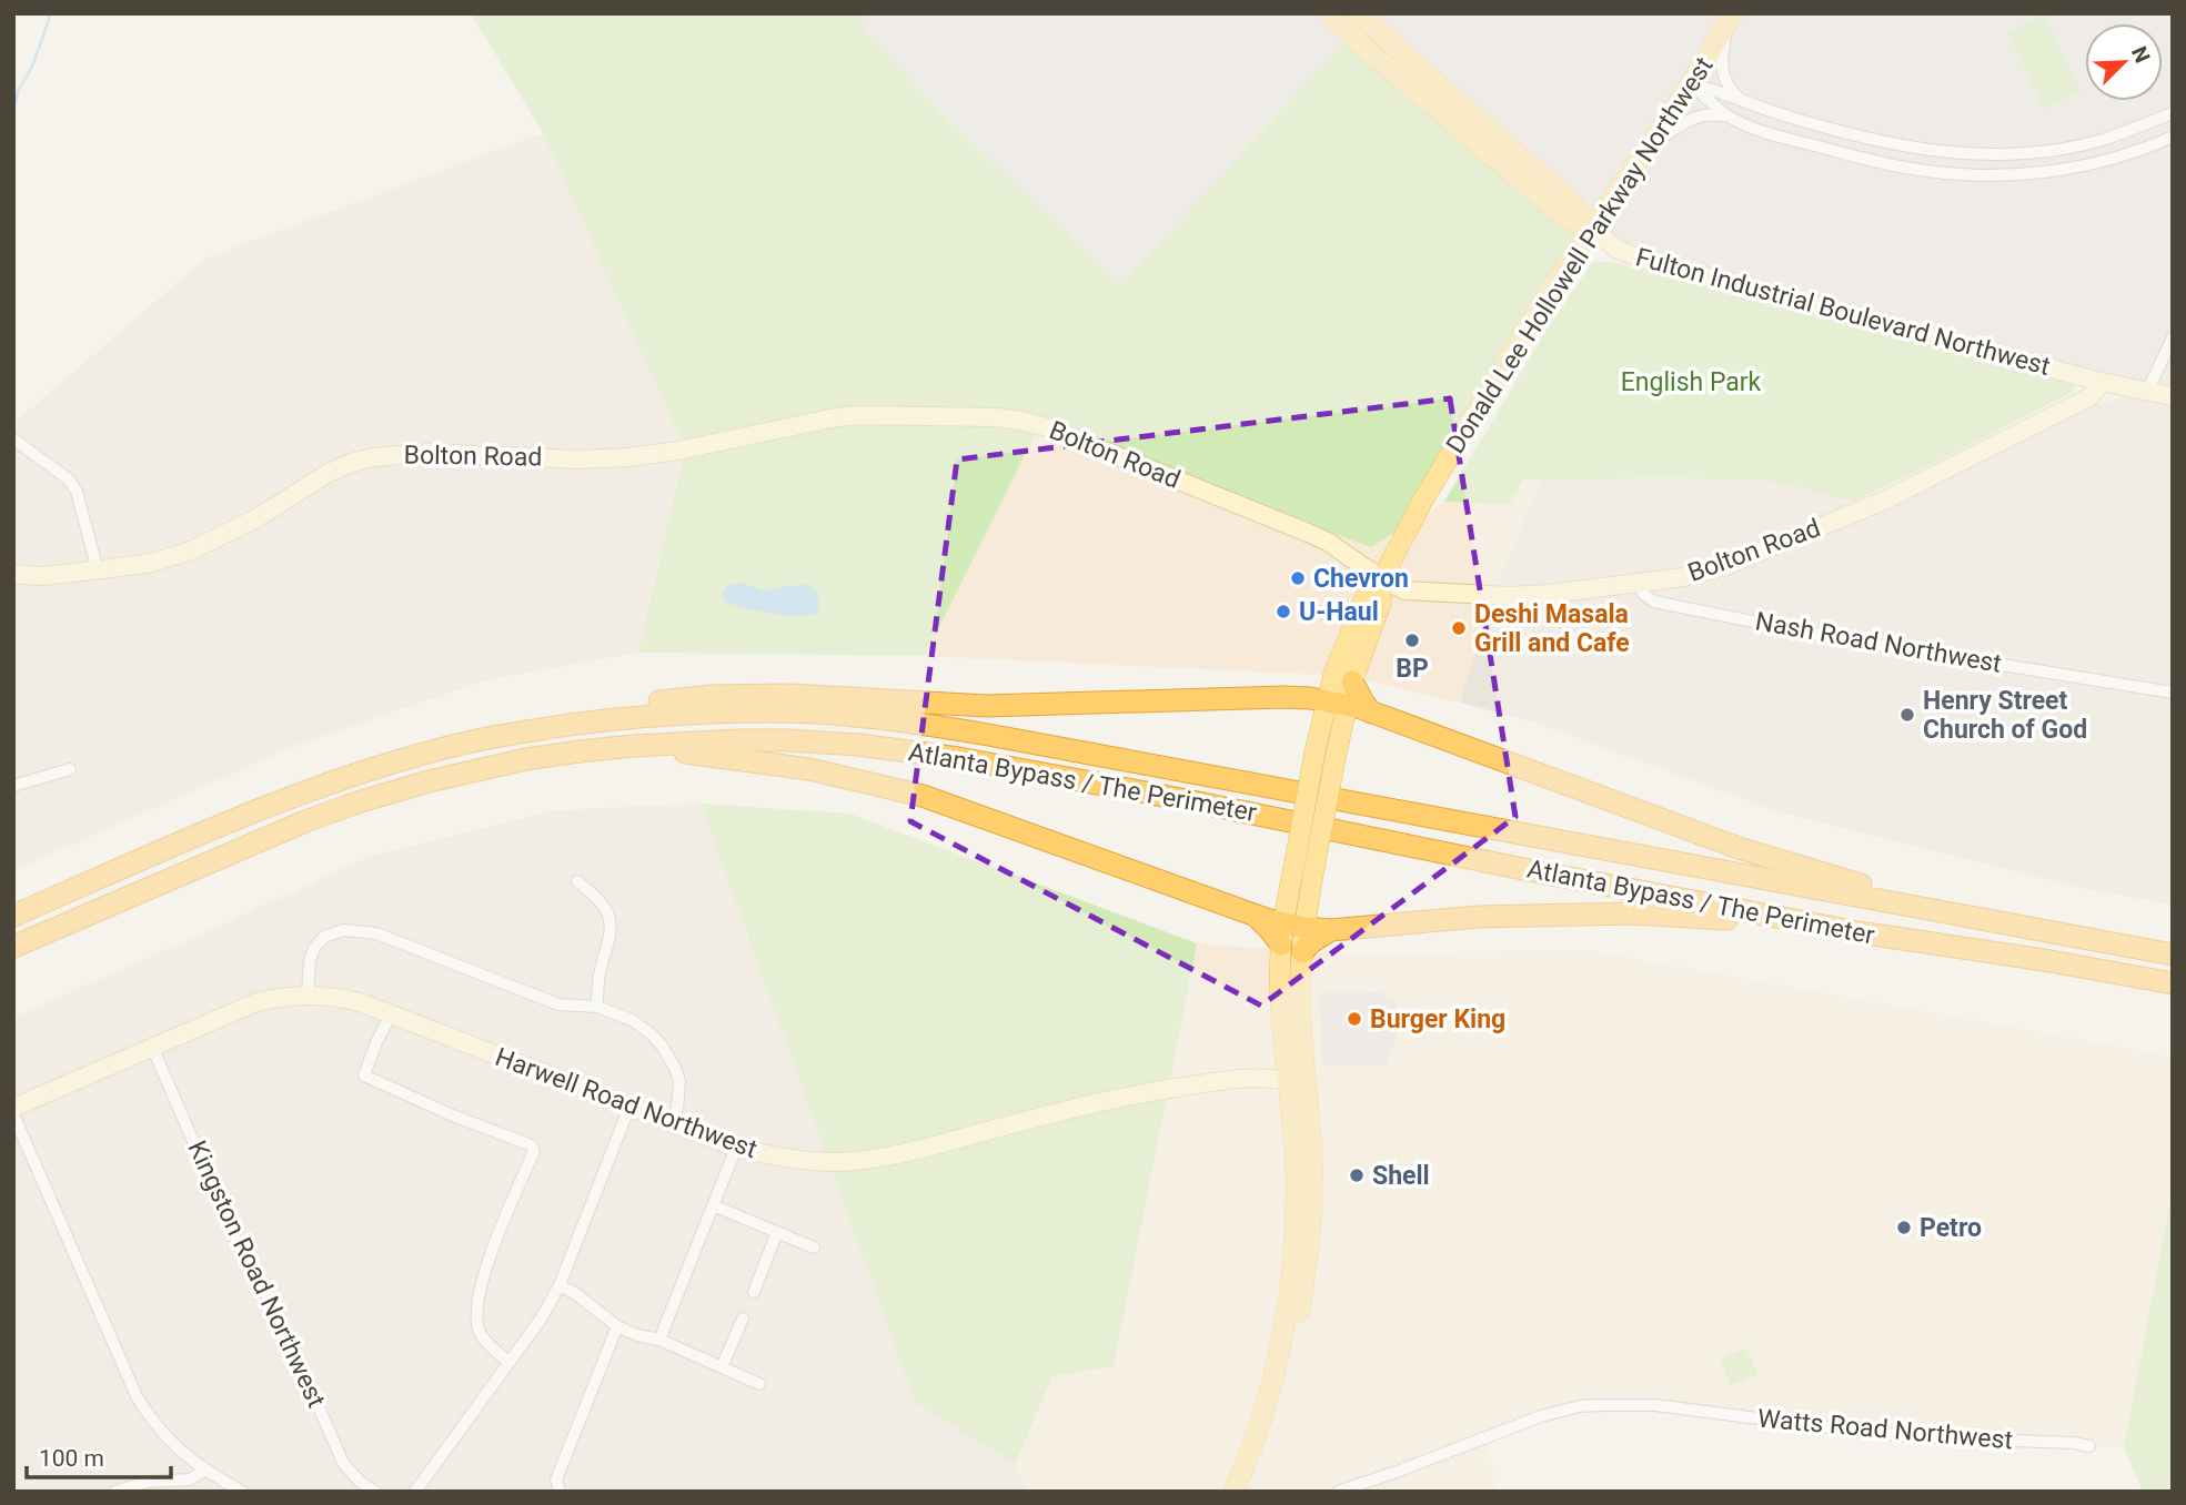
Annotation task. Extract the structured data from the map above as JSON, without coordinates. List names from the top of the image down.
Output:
{
  "streets": {
    "highway": ["Atlanta Bypass / The Perimeter"],
    "main road": ["Donald Lee Hollowell Parkway Northwest", "Fulton Industrial Boulevard Northwest"],
    "street": [
      "Bolton Road",
      "Nash Road Northwest",
      "Harwell Road Northwest",
      "Kingston Road Northwest",
      "Watts Road Northwest"
    ]
  },
  "crossings": [
    ["Donald Lee Hollowell Parkway Northwest", "Fulton Industrial Boulevard Northwest"],
    ["Donald Lee Hollowell Parkway Northwest", "Bolton Road"],
    ["Donald Lee Hollowell Parkway Northwest", "Harwell Road Northwest"],
    ["Fulton Industrial Boulevard Northwest", "Bolton Road"],
    ["Bolton Road", "Nash Road Northwest"],
    ["Harwell Road Northwest", "Kingston Road Northwest"]
  ],
  "parks": ["English Park"],
  "places": [
    "Chevron",
    "U-Haul",
    "Deshi Masala Grill and Cafe",
    "BP",
    "Henry Street Church of God",
    "Burger King",
    "Shell",
    "Petro"
  ],
  "scale_bar": "100 m",
  "north": "top right"
}
